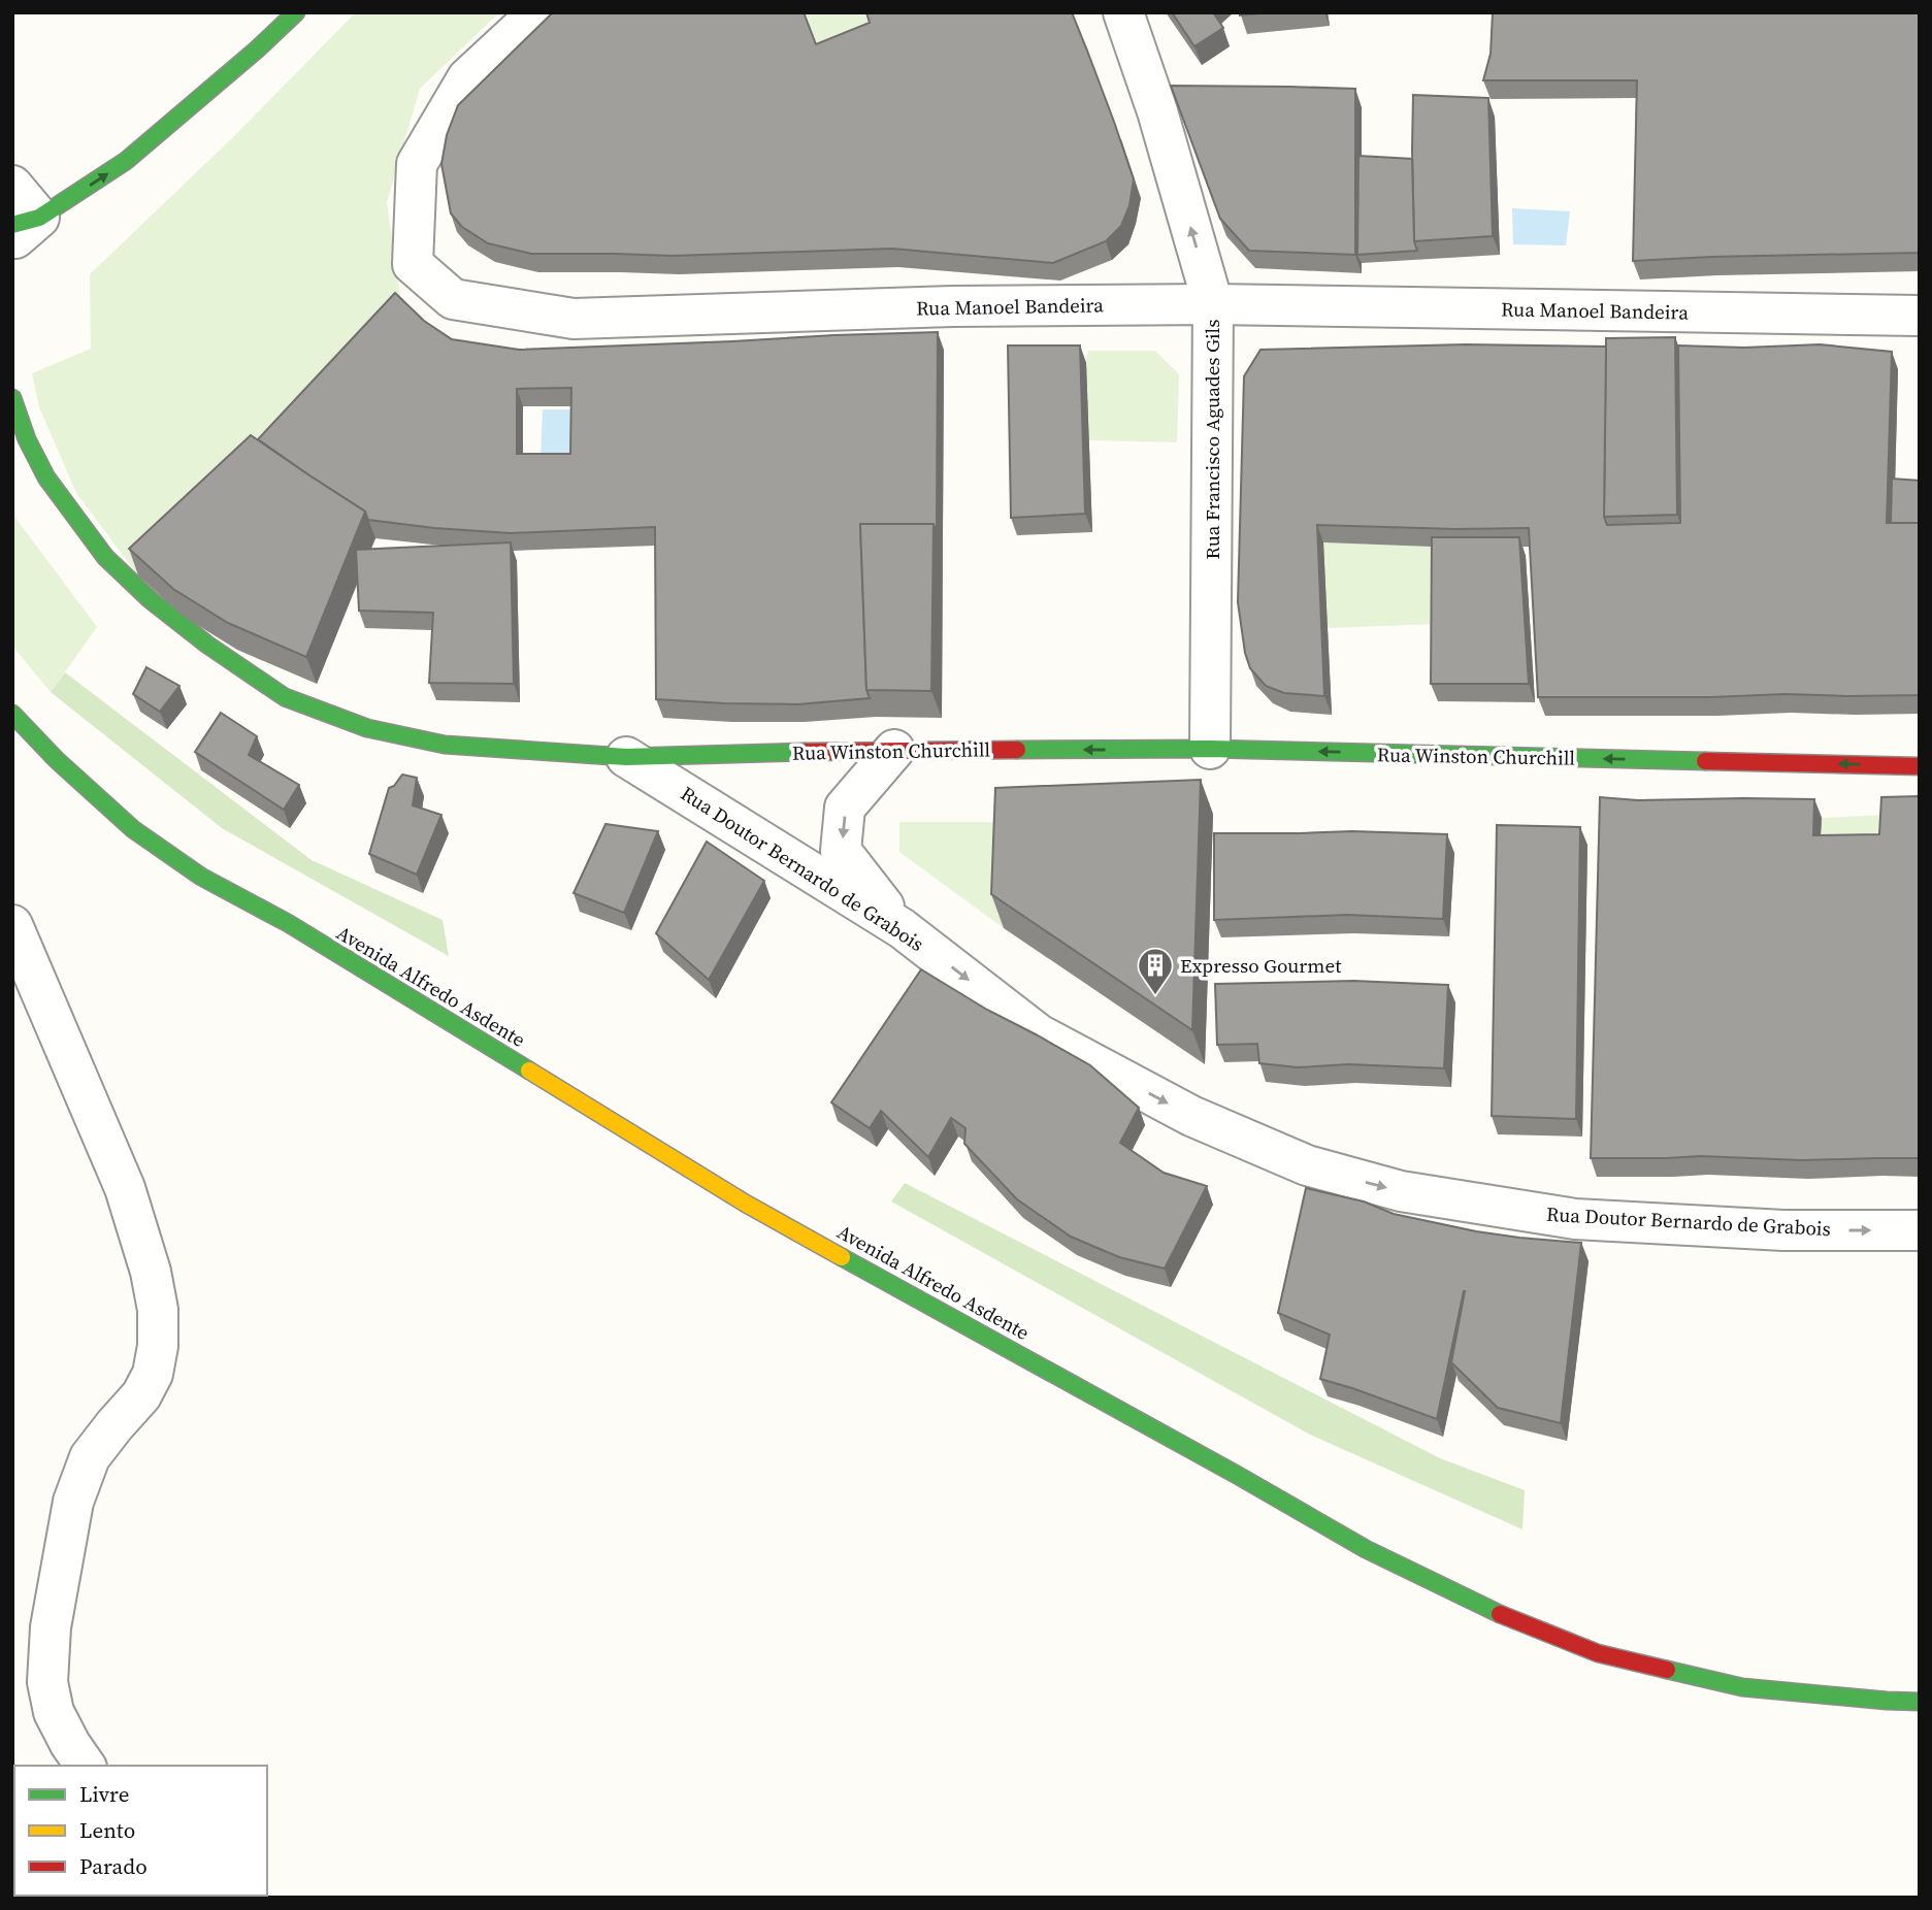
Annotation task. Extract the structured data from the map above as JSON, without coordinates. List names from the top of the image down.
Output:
{
  "streets": {
    "street": [
      "Rua Manoel Bandeira",
      "Rua Francisco Aguades Gils",
      "Rua Winston Churchill",
      "Rua Doutor Bernardo de Grabois",
      "Avenida Alfredo Asdente"
    ]
  },
  "crossings": [
    ["Rua Manoel Bandeira", "Rua Francisco Aguades Gils"],
    ["Rua Francisco Aguades Gils", "Rua Winston Churchill"],
    ["Rua Winston Churchill", "Rua Doutor Bernardo de Grabois"]
  ],
  "one_way": ["Rua Francisco Aguades Gils", "Rua Winston Churchill", "Rua Doutor Bernardo de Grabois"],
  "places": {
    "building": ["Expresso Gourmet"]
  },
  "legend": ["Livre", "Lento", "Parado"]
}
